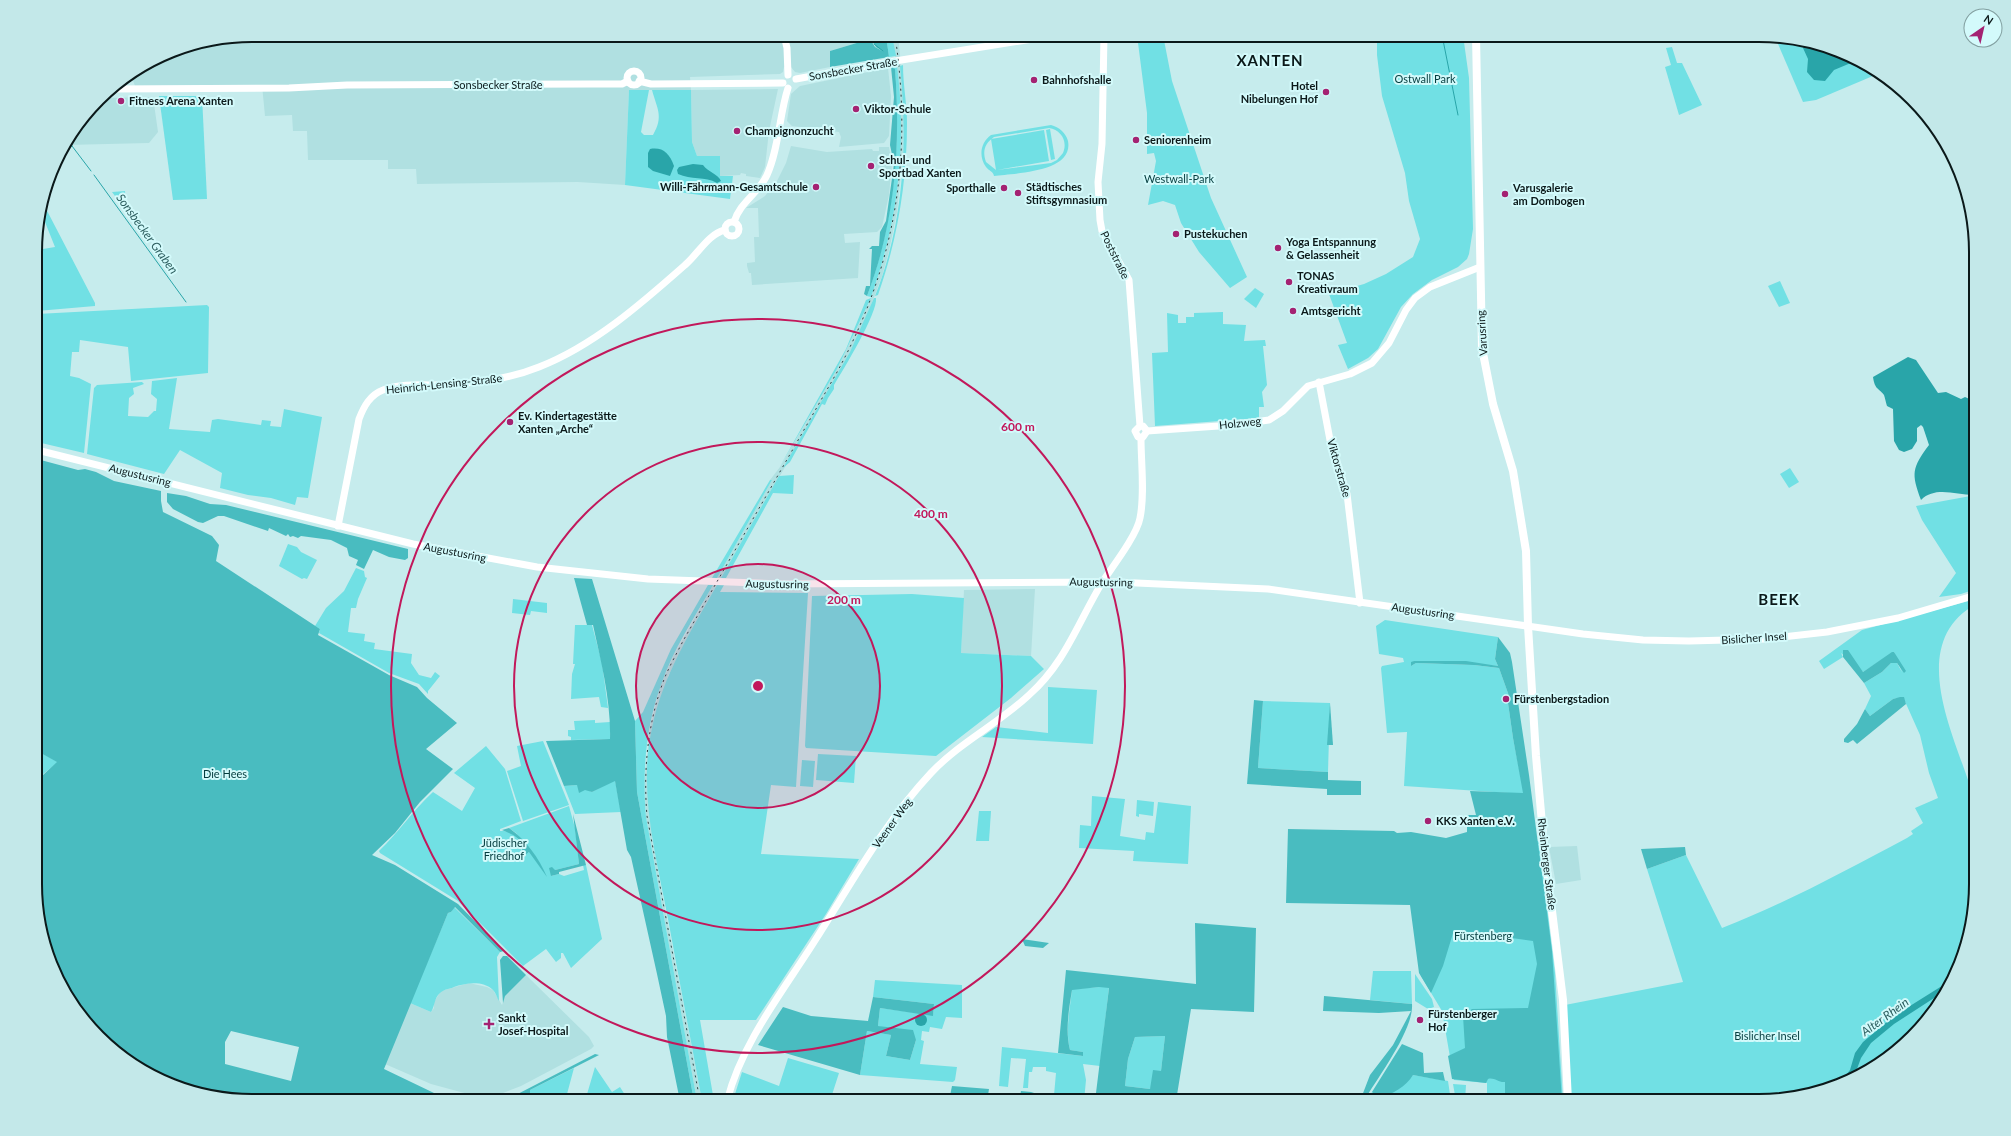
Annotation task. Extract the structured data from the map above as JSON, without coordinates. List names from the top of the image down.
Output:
{
  "streets": {
    "main road": ["Varusring", "Rheinberger Straße"],
    "street": [
      "Sonsbecker Straße",
      "Poststraße",
      "Heinrich-Lensing-Straße",
      "Holzweg",
      "Viktorstraße",
      "Augustusring",
      "Bislicher Insel",
      "Veener Weg"
    ]
  },
  "crossings": [
    ["Poststraße", "Holzweg"],
    ["Poststraße", "Augustusring"],
    ["Poststraße", "Veener Weg"],
    ["Varusring", "Holzweg"],
    ["Varusring", "Augustusring"],
    ["Varusring", "Bislicher Insel"],
    ["Varusring", "Rheinberger Straße"],
    ["Heinrich-Lensing-Straße", "Augustusring"],
    ["Holzweg", "Viktorstraße"],
    ["Viktorstraße", "Augustusring"],
    ["Augustusring", "Bislicher Insel"],
    ["Augustusring", "Veener Weg"],
    ["Augustusring", "Rheinberger Straße"],
    ["Bislicher Insel", "Rheinberger Straße"]
  ],
  "districts": ["XANTEN", "BEEK"],
  "water": ["Sonsbecker Graben", "Alter Rhein"],
  "parks": [
    "Ostwall Park",
    "Westwall-Park",
    "Die Hees",
    "Jüdischer Friedhof",
    "Fürstenberg",
    "Bislicher Insel"
  ],
  "places": {
    "other": [
      "Bahnhofshalle",
      "Hotel Nibelungen Hof",
      "Fitness Arena Xanten",
      "Viktor-Schule",
      "Champignonzucht",
      "Seniorenheim",
      "Schul- und Sportbad Xanten",
      "Willi-Fährmann-Gesamtschule",
      "Sporthalle",
      "Städtisches Stiftsgymnasium",
      "Varusgalerie am Dombogen",
      "Pustekuchen",
      "Yoga Entspannung & Gelassenheit",
      "TONAS Kreativraum",
      "Amtsgericht",
      "Ev. Kindertagestätte Xanten „Arche“",
      "Fürstenbergstadion",
      "KKS Xanten e.V.",
      "Fürstenberger Hof"
    ],
    "health": ["Sankt Josef-Hospital"]
  },
  "north": "top right",
  "rings": ["600 m", "400 m", "200 m"]
}
